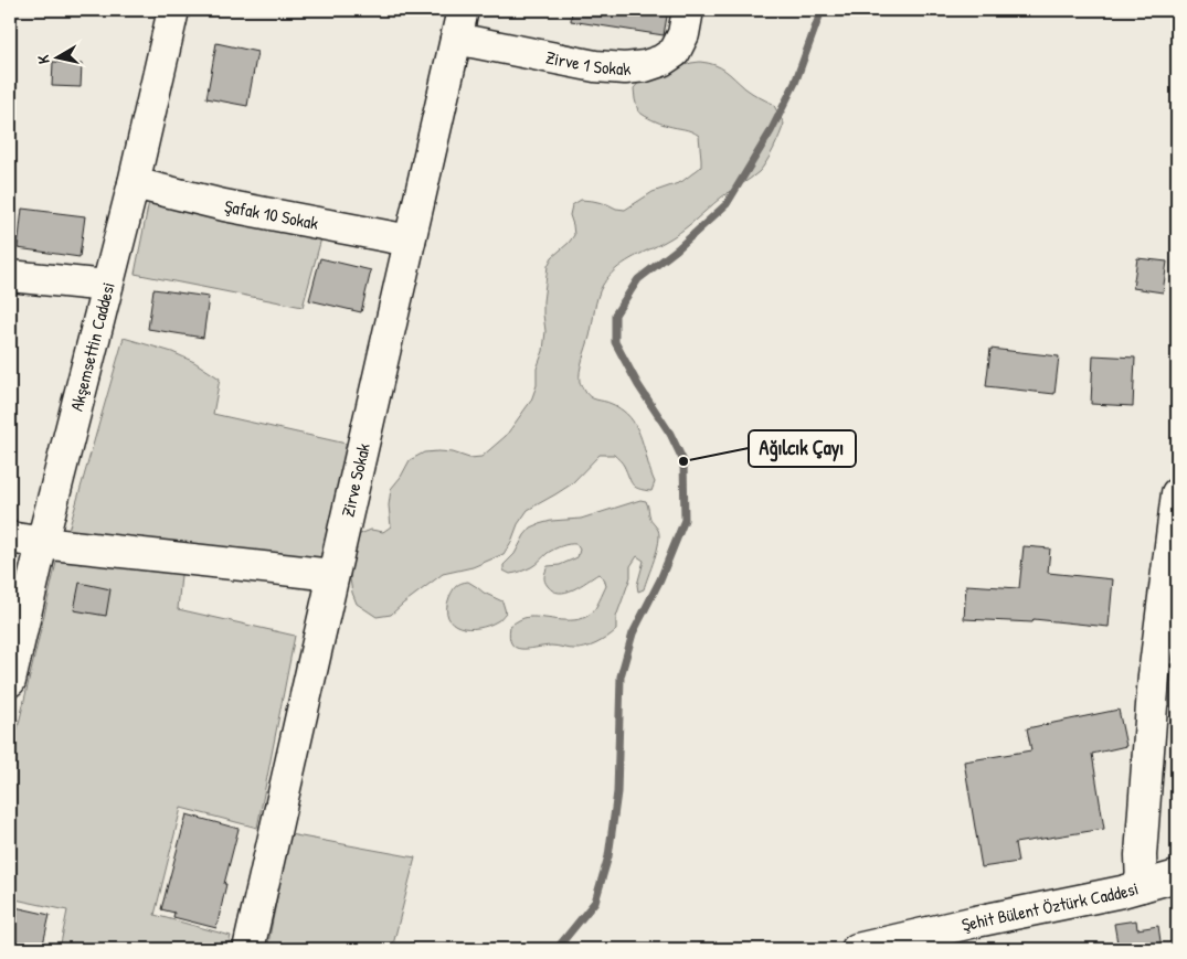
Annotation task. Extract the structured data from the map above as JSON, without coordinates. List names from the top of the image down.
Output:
{
  "streets": {
    "street": [
      "Zirve 1 Sokak",
      "Şafak 10 Sokak",
      "Akşemsettin Caddesi",
      "Zirve Sokak",
      "Şehit Bülent Öztürk Caddesi"
    ]
  },
  "crossings": [
    ["Zirve 1 Sokak", "Zirve Sokak"],
    ["Şafak 10 Sokak", "Akşemsettin Caddesi"],
    ["Şafak 10 Sokak", "Zirve Sokak"]
  ],
  "places": ["Ağılcık Çayı"],
  "north": "left"
}
